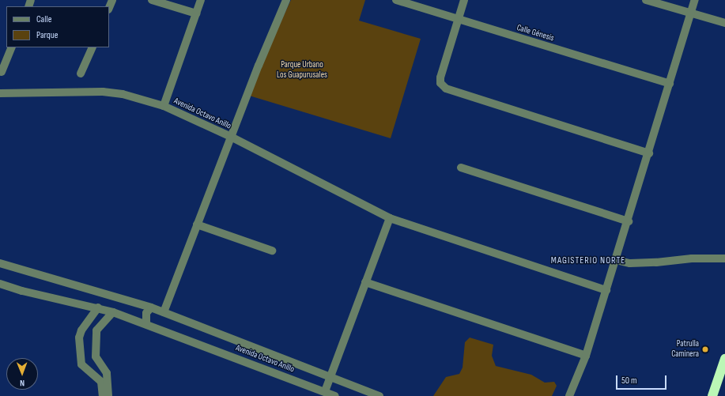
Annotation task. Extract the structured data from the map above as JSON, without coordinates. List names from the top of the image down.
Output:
{
  "streets": {
    "street": ["Calle Génesis", "Avenida Octavo Anillo"]
  },
  "districts": ["MAGISTERIO NORTE"],
  "parks": ["Parque Urbano Los Guapurusales"],
  "places": ["Patrulla Caminera"],
  "legend": ["Calle", "Parque"],
  "scale_bar": "50 m",
  "north": "bottom"
}
